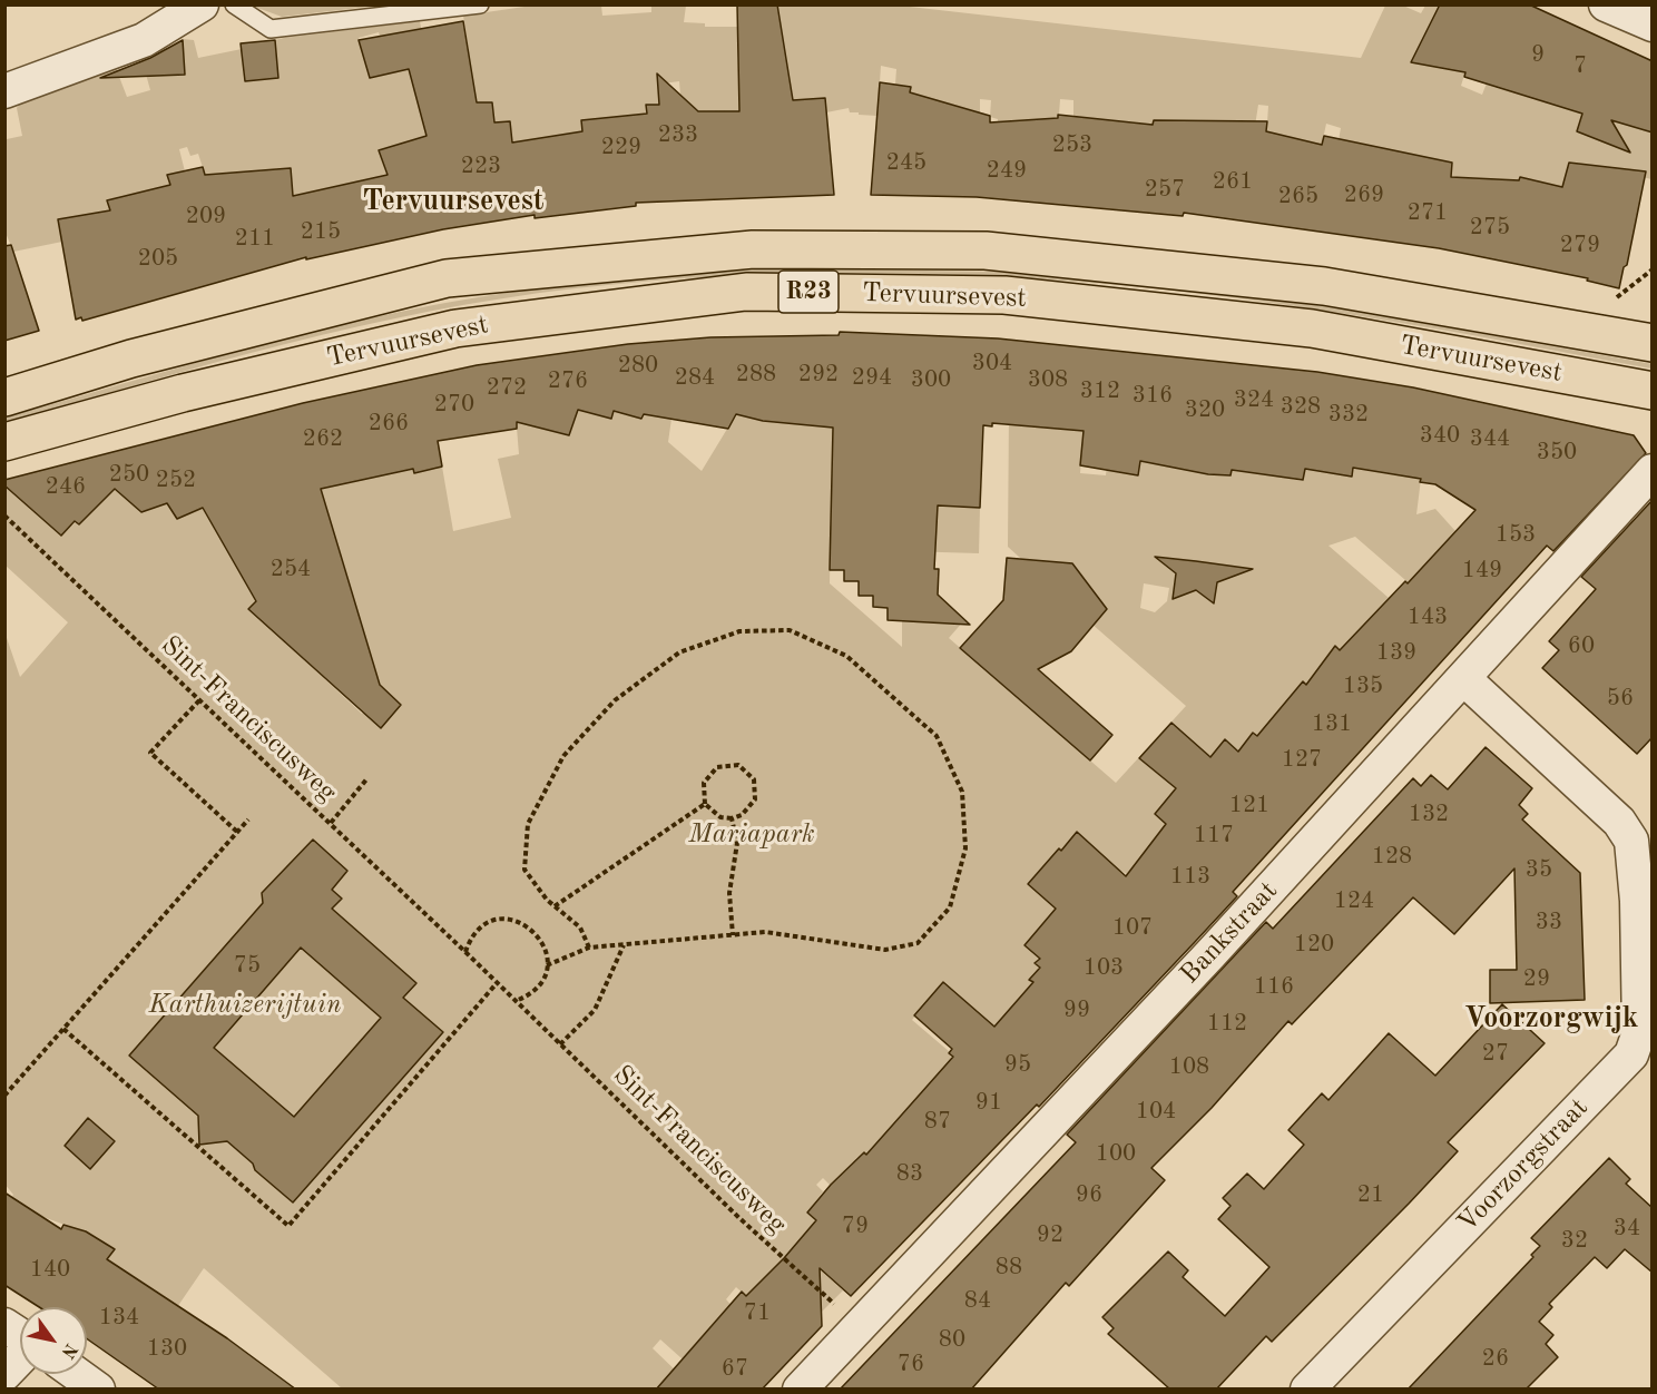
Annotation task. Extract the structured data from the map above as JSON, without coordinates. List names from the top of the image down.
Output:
{
  "streets": {
    "main road": ["R23", "Tervuursevest"],
    "street": ["Bankstraat", "Voorzorgstraat"],
    "path": ["Sint-Franciscusweg"]
  },
  "crossings": [
    ["Sint-Franciscusweg", "Bankstraat"],
    ["Bankstraat", "Voorzorgstraat"]
  ],
  "districts": ["Tervuursevest", "Voorzorgwijk"],
  "parks": ["Mariapark", "Karthuizerijtuin"],
  "house_numbers": [
    "9",
    "7",
    "233",
    "253",
    "229",
    "245",
    "223",
    "249",
    "261",
    "257",
    "269",
    "265",
    "271",
    "209",
    "275",
    "215",
    "211",
    "279",
    "205",
    "304",
    "280",
    "288",
    "292",
    "284",
    "294",
    "300",
    "308",
    "276",
    "272",
    "312",
    "316",
    "324",
    "270",
    "328",
    "320",
    "332",
    "266",
    "340",
    "262",
    "344",
    "350",
    "250",
    "252",
    "246",
    "153",
    "254",
    "149",
    "143",
    "60",
    "139",
    "135",
    "56",
    "131",
    "127",
    "121",
    "132",
    "117",
    "128",
    "35",
    "113",
    "124",
    "33",
    "107",
    "120",
    "75",
    "103",
    "29",
    "116",
    "99",
    "112",
    "27",
    "95",
    "108",
    "91",
    "104",
    "87",
    "100",
    "83",
    "96",
    "21",
    "79",
    "34",
    "92",
    "32",
    "88",
    "140",
    "84",
    "71",
    "134",
    "80",
    "130",
    "26",
    "76",
    "67"
  ],
  "north": "bottom right"
}
